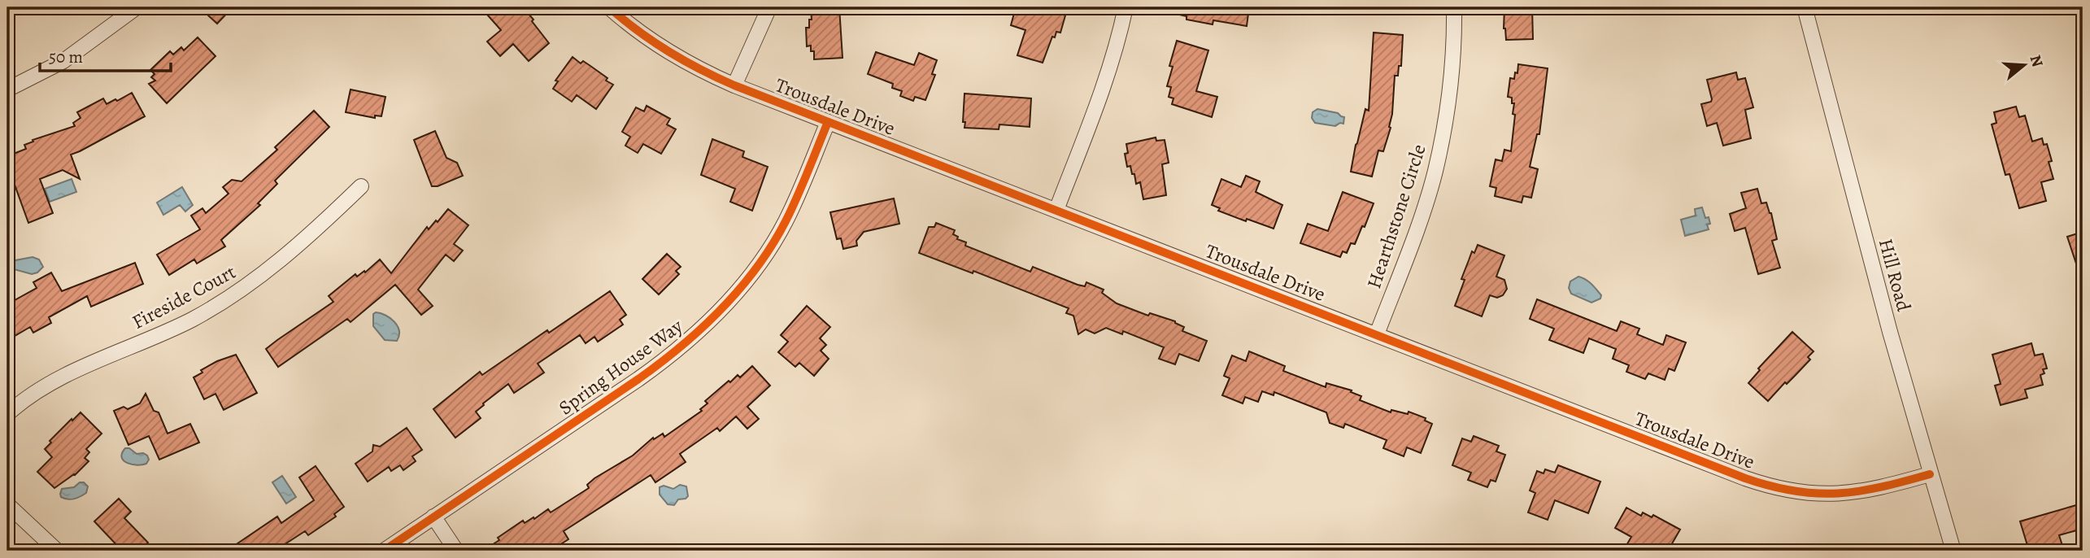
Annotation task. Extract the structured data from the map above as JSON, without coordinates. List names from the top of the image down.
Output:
{
  "streets": {
    "street": [
      "Trousdale Drive",
      "Hearthstone Circle",
      "Hill Road",
      "Fireside Court",
      "Spring House Way"
    ]
  },
  "crossings": [
    ["Trousdale Drive", "Hearthstone Circle"],
    ["Trousdale Drive", "Hill Road"],
    ["Trousdale Drive", "Spring House Way"]
  ],
  "scale_bar": "50 m",
  "north": "right"
}
